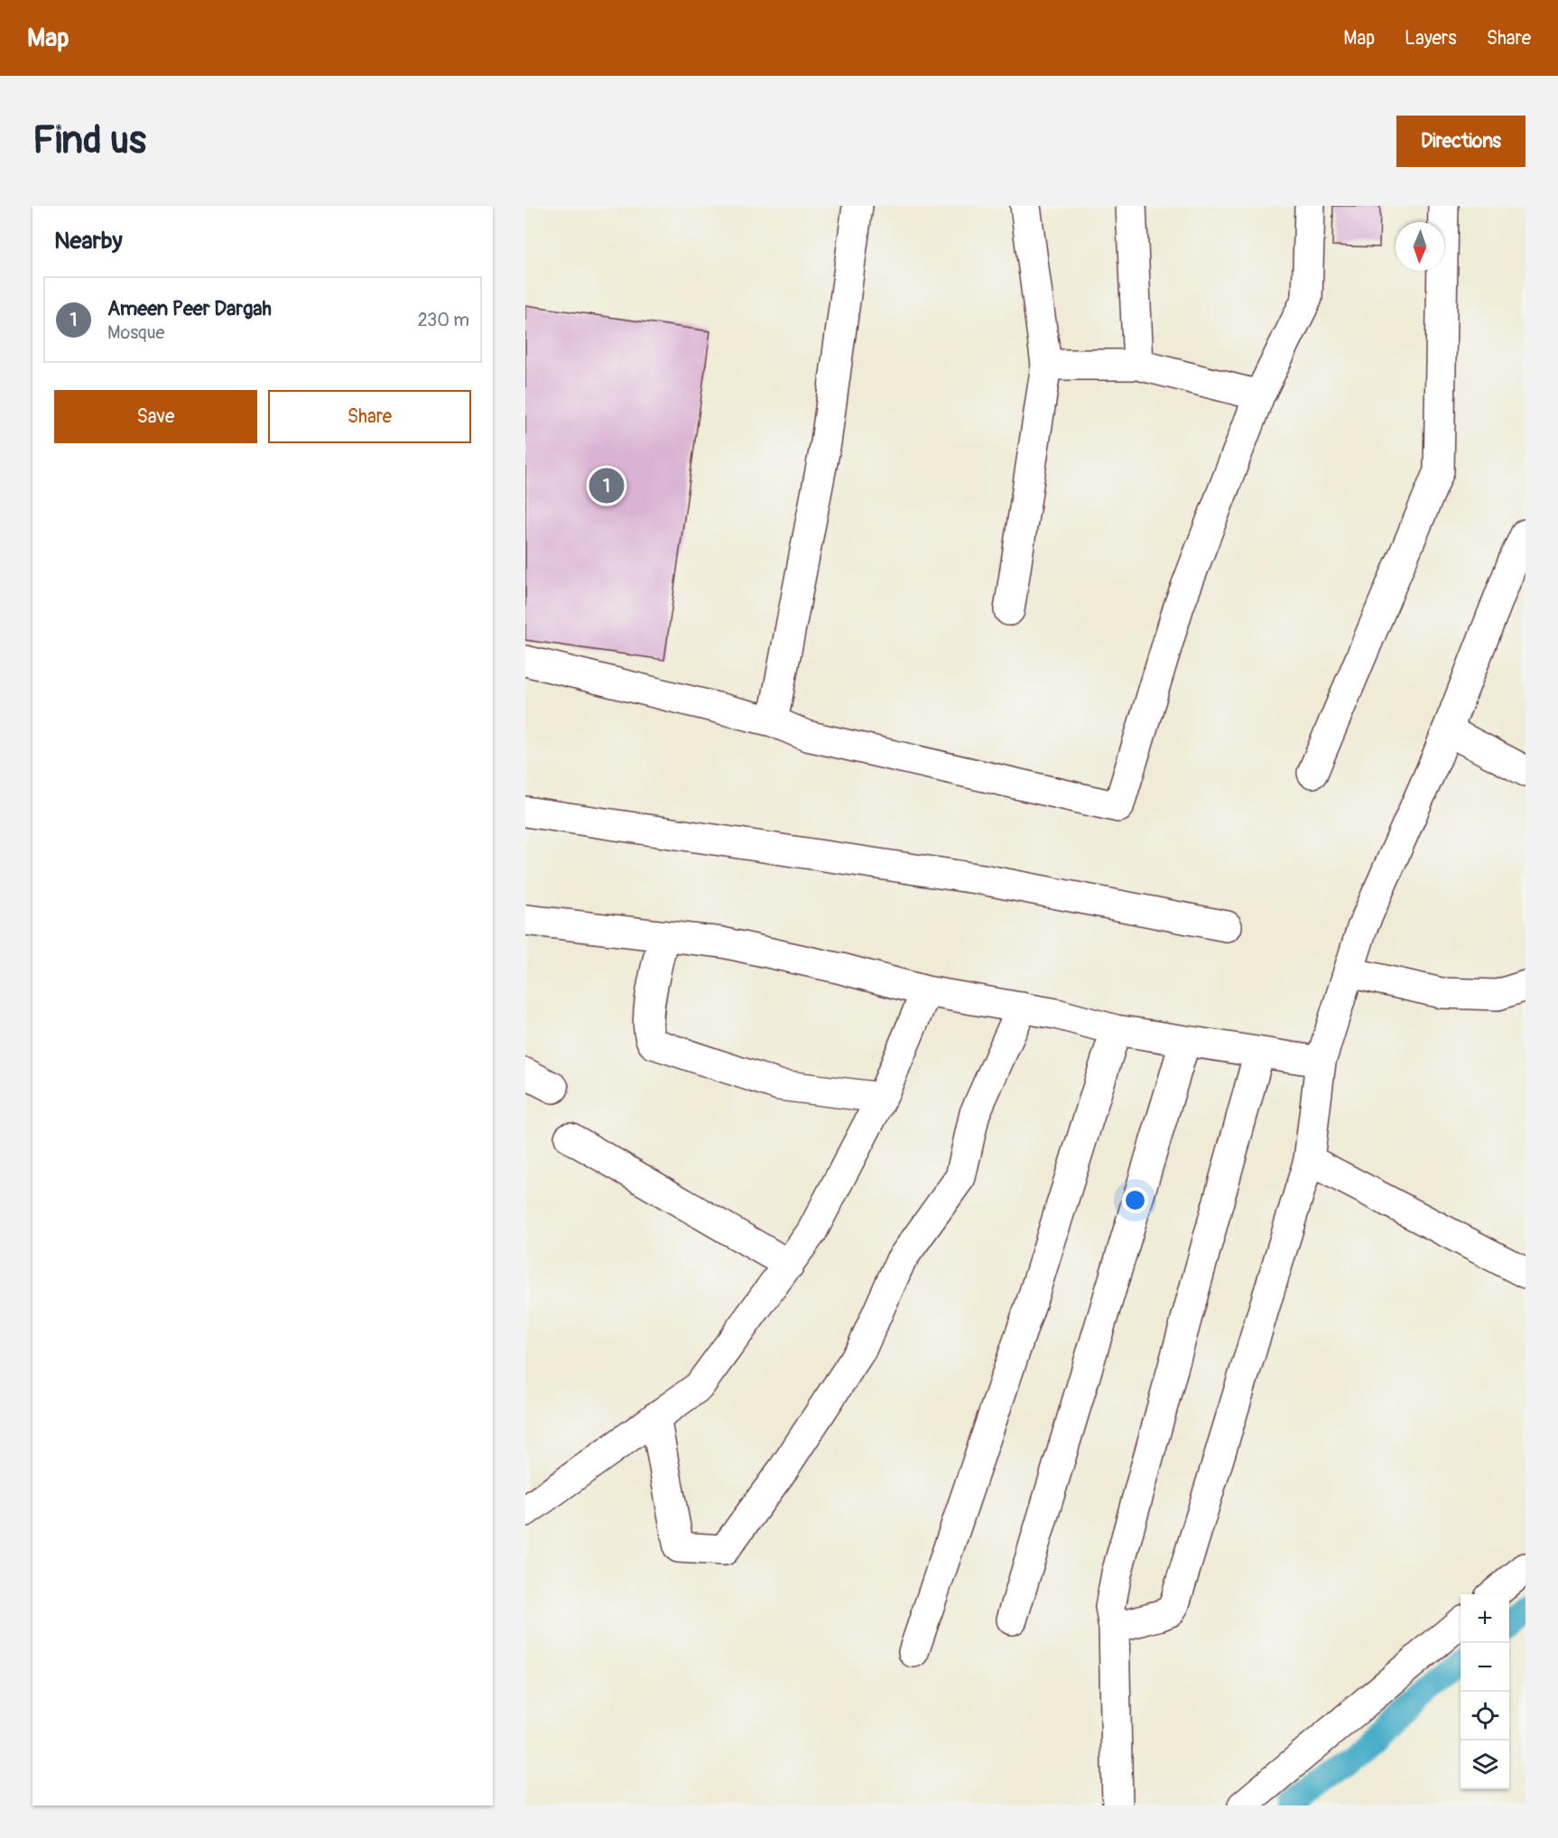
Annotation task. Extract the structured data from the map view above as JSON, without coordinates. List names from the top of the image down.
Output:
{
  "north": "bottom",
  "page": {
    "header": "Map",
    "nav": ["Map", "Layers", "Share"],
    "buttons": [
      "Directions",
      ["Save", "Share"]
    ],
    "title": "Find us",
    "heading": "Nearby",
    "list": [
      {
        "mark": "1",
        "name": "Ameen Peer Dargah",
        "note": "Mosque",
        "value": "230 m"
      }
    ],
    "pins": "1",
    "map_buttons": ["+", "−"]
  }
}
